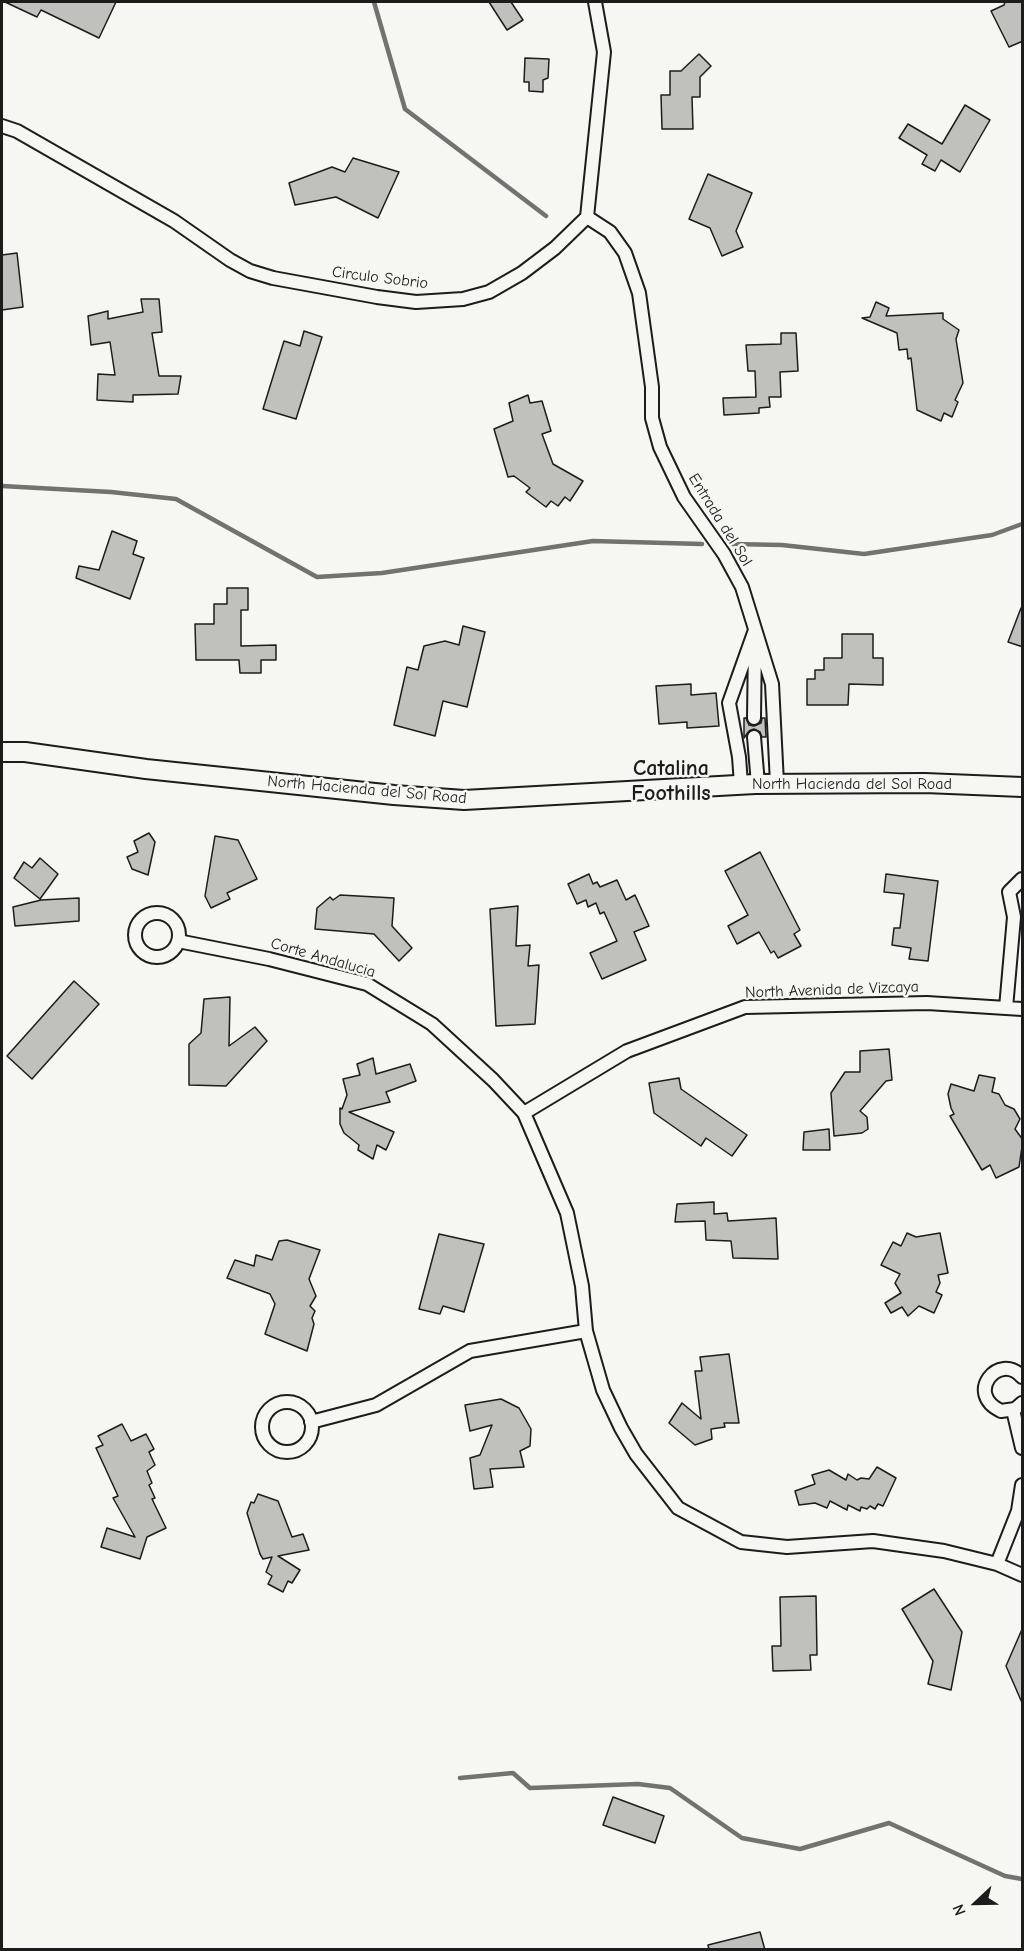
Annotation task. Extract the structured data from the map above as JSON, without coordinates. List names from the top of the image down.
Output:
{
  "streets": {
    "street": [
      "Circulo Sobrio",
      "Entrada del Sol",
      "North Hacienda del Sol Road",
      "Corte Andalucia",
      "North Avenida de Vizcaya"
    ]
  },
  "crossings": [
    ["Circulo Sobrio", "Entrada del Sol"],
    ["Entrada del Sol", "North Hacienda del Sol Road"],
    ["Corte Andalucia", "North Avenida de Vizcaya"]
  ],
  "districts": ["Catalina Foothills"],
  "north": "left"
}
